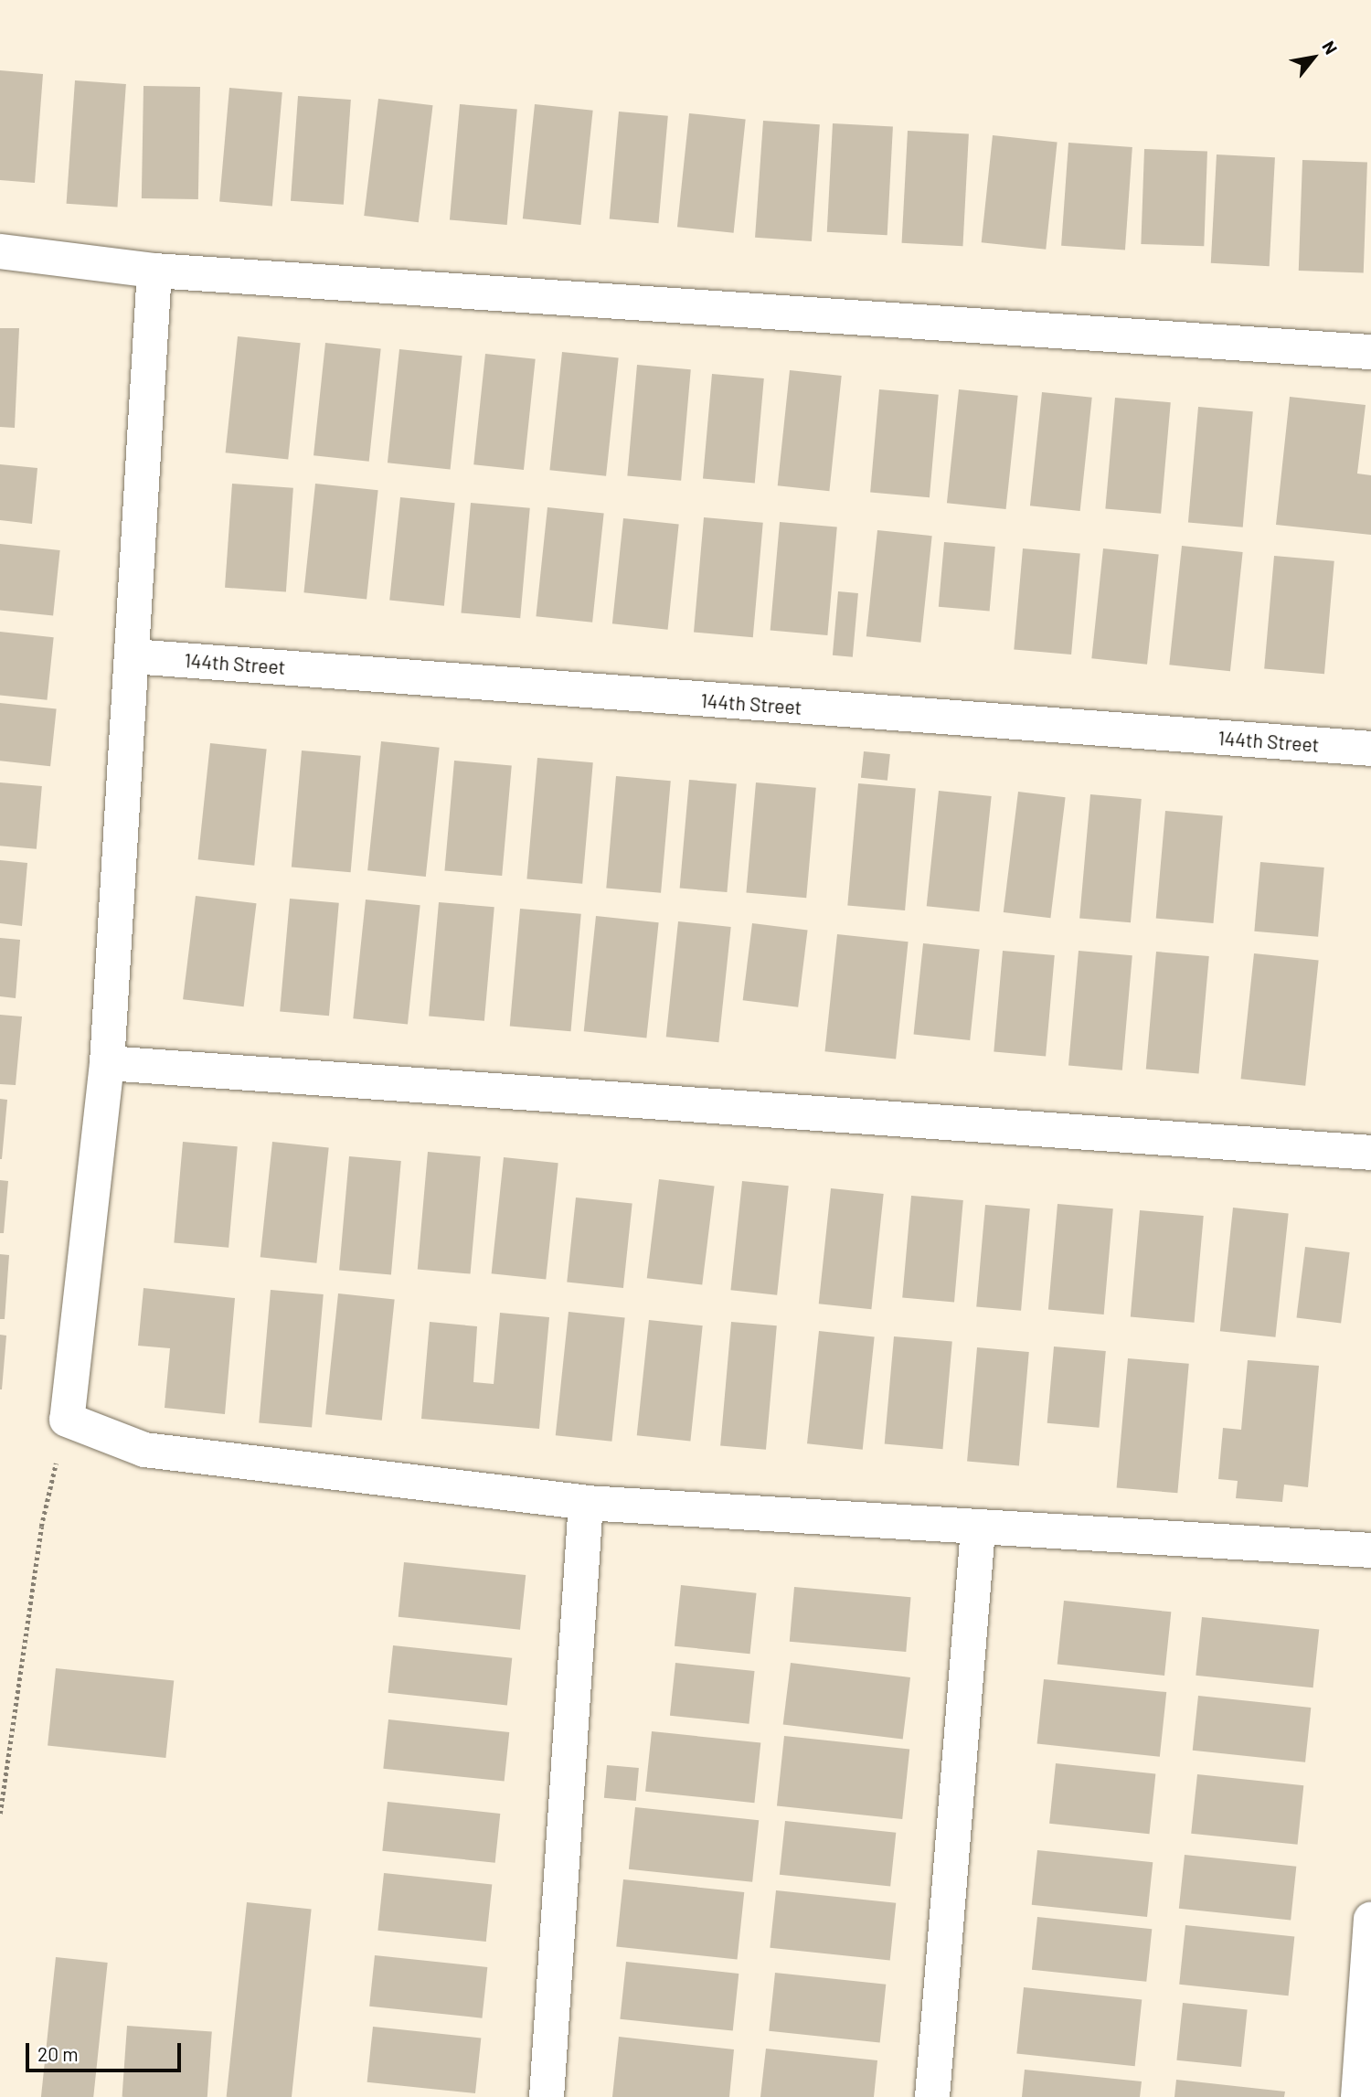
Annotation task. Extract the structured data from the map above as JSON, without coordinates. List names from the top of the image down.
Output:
{
  "streets": {
    "street": ["144th Street"]
  },
  "scale_bar": "20 m",
  "north": "top right"
}
